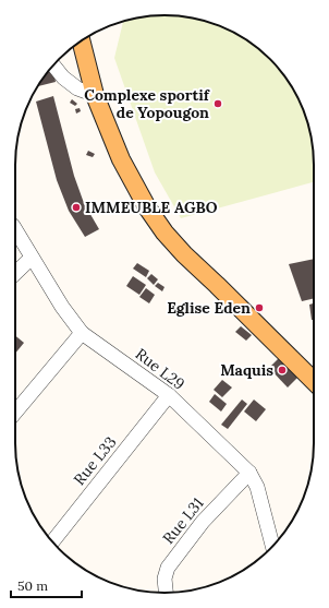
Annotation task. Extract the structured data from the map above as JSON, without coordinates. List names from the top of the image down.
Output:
{
  "streets": {
    "street": ["Rue L29", "Rue L33", "Rue L31"]
  },
  "crossings": [
    ["Rue L29", "Rue L33"],
    ["Rue L29", "Rue L31"]
  ],
  "places": [
    "Complexe sportif de Yopougon",
    "IMMEUBLE AGBO",
    "Eglise Eden",
    "Maquis"
  ],
  "scale_bar": "50 m"
}
